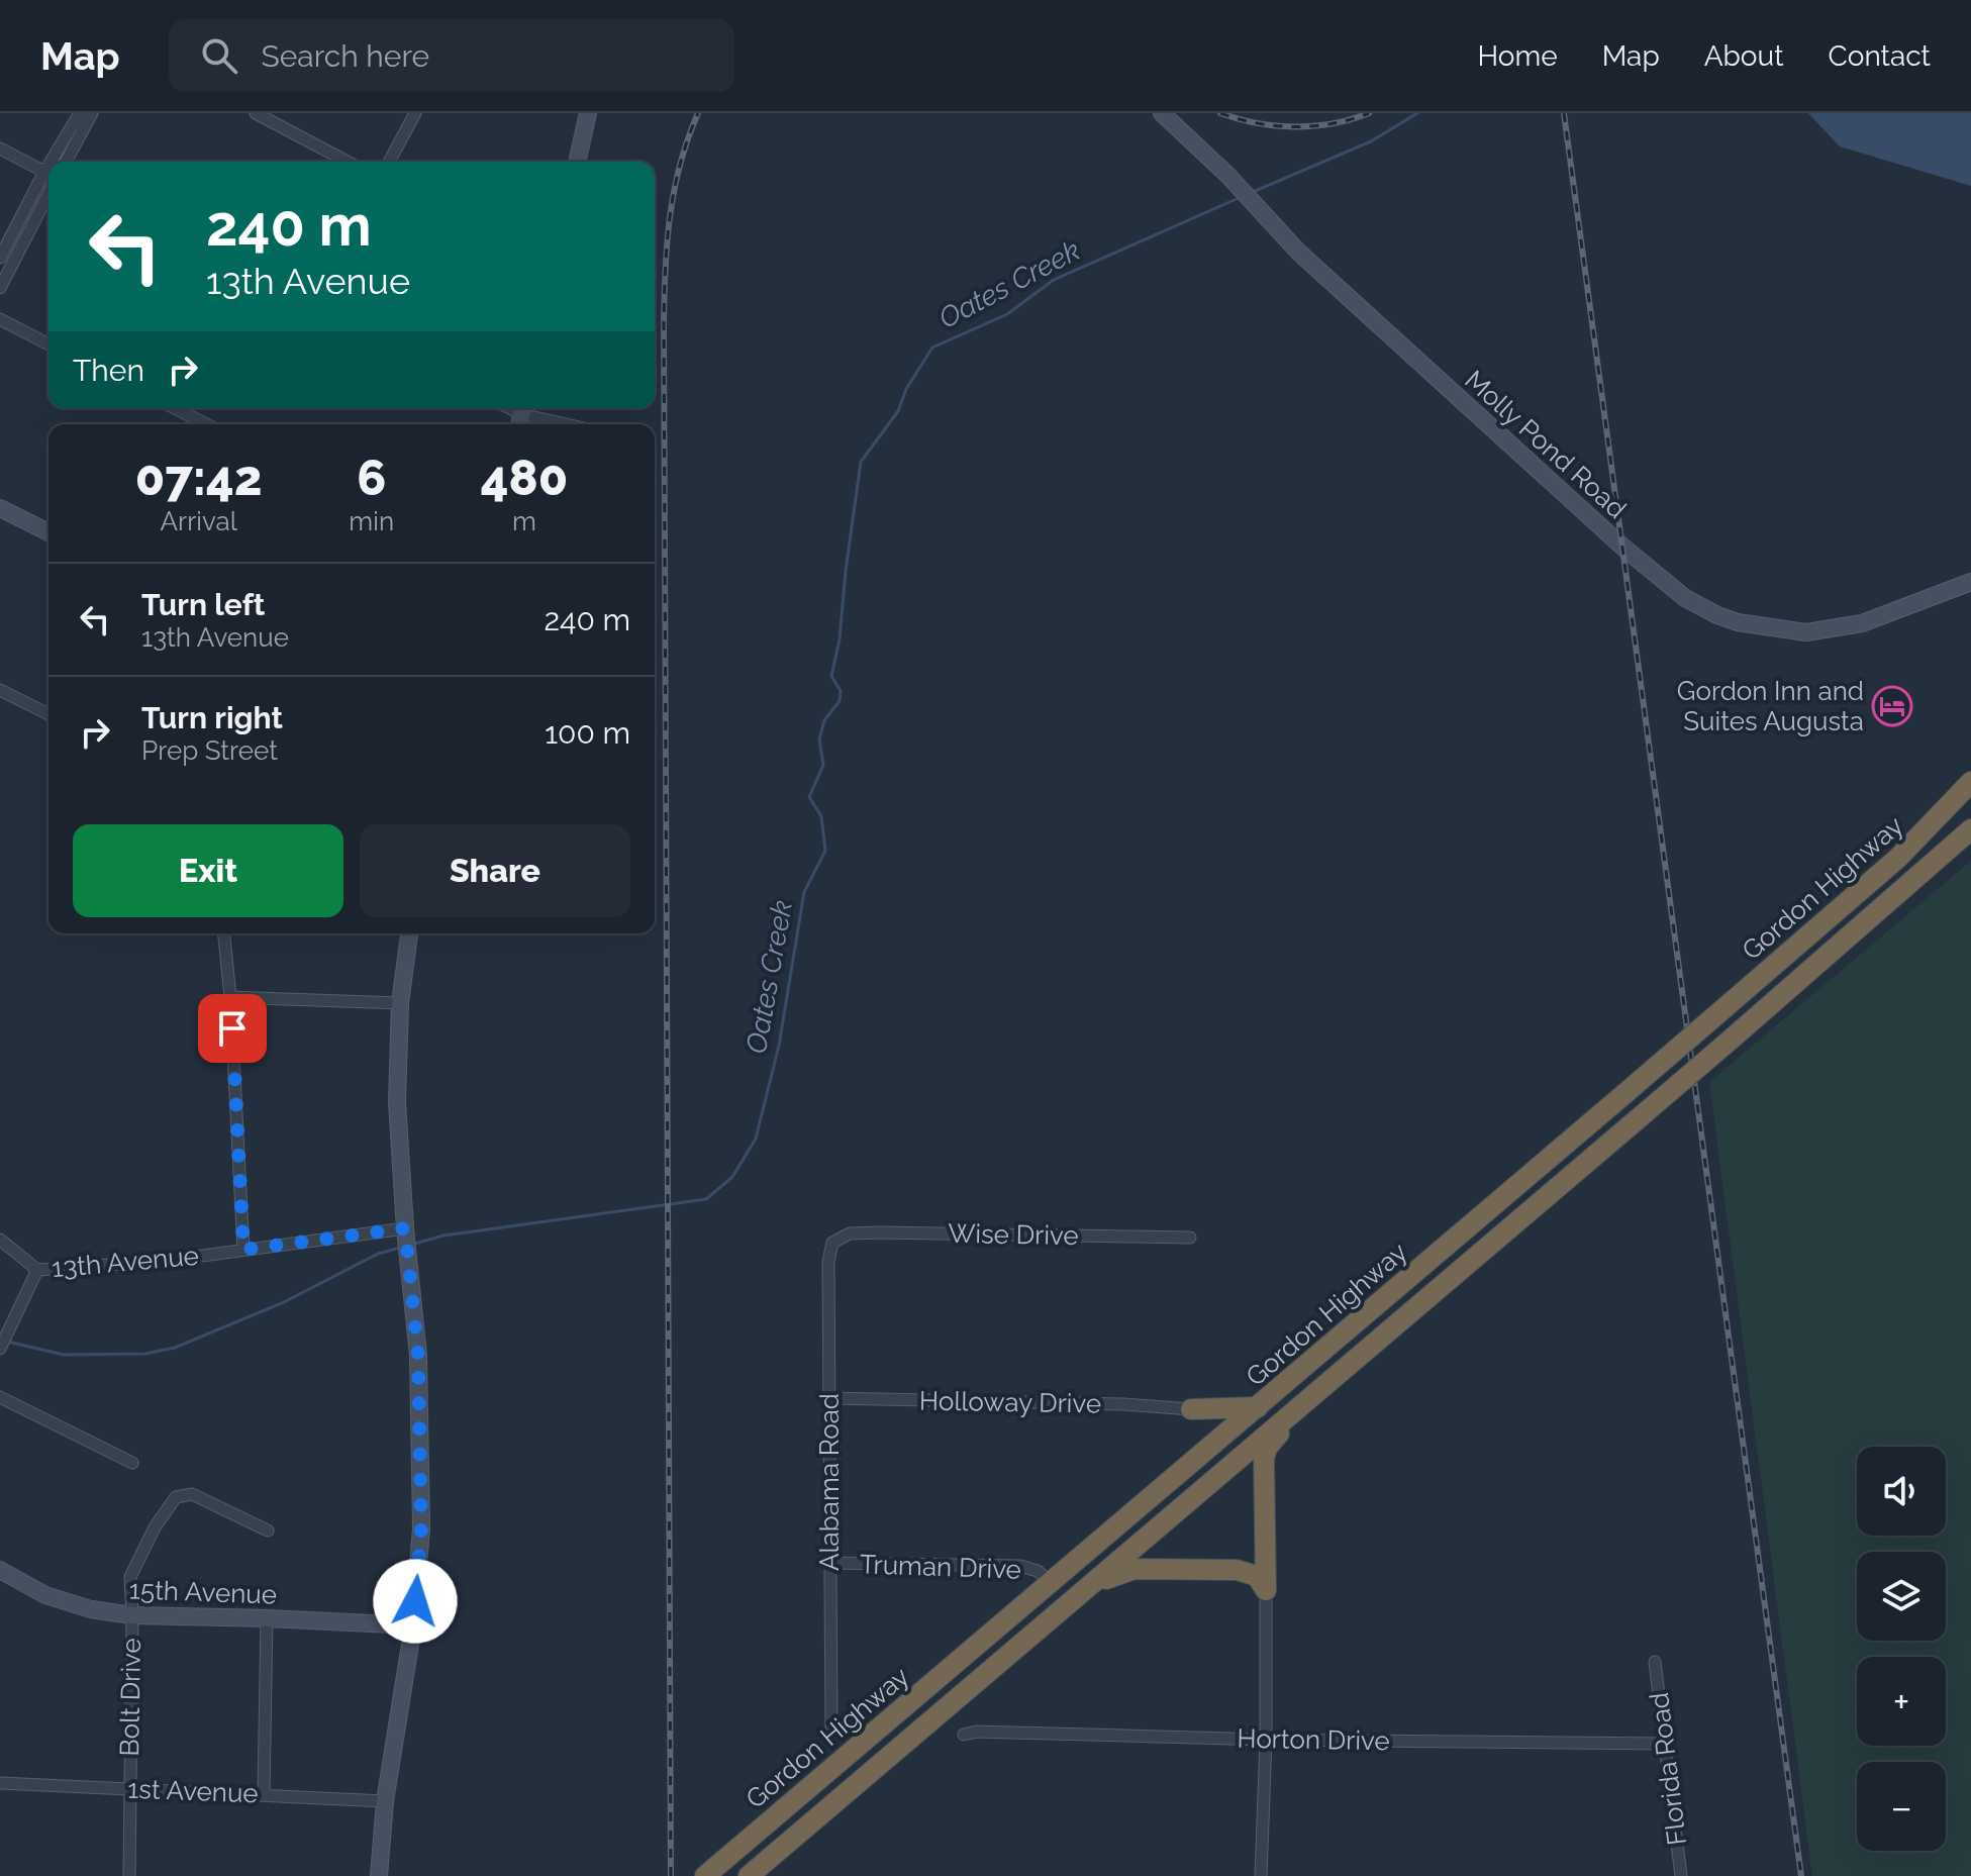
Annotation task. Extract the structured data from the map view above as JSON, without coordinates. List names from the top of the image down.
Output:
{
  "streets": {
    "highway": ["Gordon Highway"],
    "street": [
      "Molly Pond Road",
      "Wise Drive",
      "13th Avenue",
      "Holloway Drive",
      "Alabama Road",
      "Truman Drive",
      "15th Avenue",
      "Bolt Drive",
      "Horton Drive",
      "Florida Road",
      "1st Avenue"
    ]
  },
  "crossings": [
    ["Gordon Highway", "Truman Drive"],
    ["Wise Drive", "Alabama Road"],
    ["Holloway Drive", "Alabama Road"],
    ["Alabama Road", "Truman Drive"],
    ["15th Avenue", "Bolt Drive"],
    ["Bolt Drive", "1st Avenue"],
    ["Horton Drive", "Florida Road"]
  ],
  "water": ["Oates Creek"],
  "places": {
    "hotel": ["Gordon Inn and Suites Augusta"]
  },
  "page": {
    "header": "Map",
    "search": "Search here",
    "nav": [
      "Home",
      "Map",
      "About",
      "Contact"
    ],
    "turn": ["240 m", "13th Avenue"],
    "then": "Then",
    "eta": [
      "07:42",
      "Arrival",
      "6",
      "min",
      "480",
      "m"
    ],
    "list": [
      {
        "name": "Turn left",
        "note": "13th Avenue",
        "value": "240 m"
      },
      {
        "name": "Turn right",
        "note": "Prep Street",
        "value": "100 m"
      }
    ],
    "buttons": ["Exit", "Share"],
    "map_buttons": ["+", "−"]
  }
}
